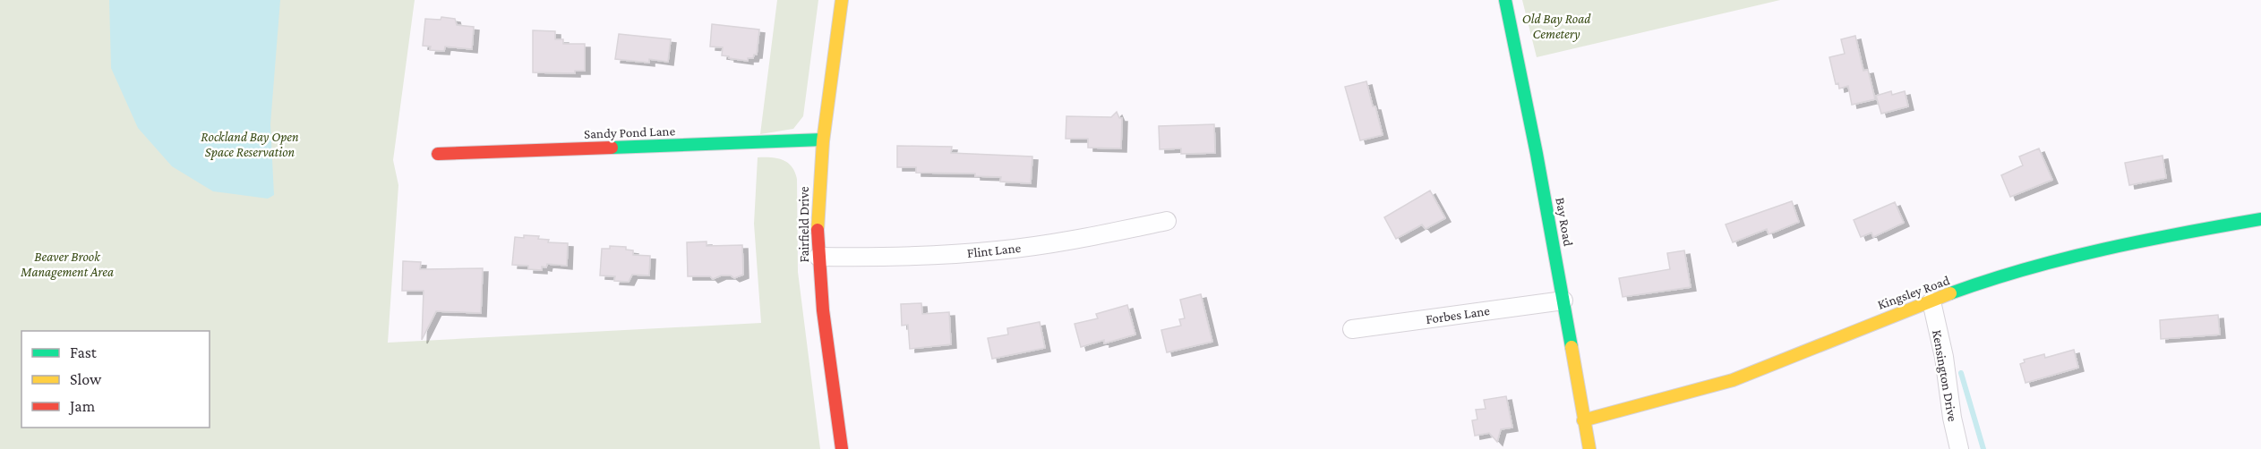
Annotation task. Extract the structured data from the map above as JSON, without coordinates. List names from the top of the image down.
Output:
{
  "streets": {
    "street": [
      "Sandy Pond Lane",
      "Bay Road",
      "Fairfield Drive",
      "Flint Lane",
      "Kingsley Road",
      "Forbes Lane",
      "Kensington Drive"
    ]
  },
  "crossings": [
    ["Sandy Pond Lane", "Fairfield Drive"],
    ["Bay Road", "Kingsley Road"],
    ["Bay Road", "Forbes Lane"],
    ["Fairfield Drive", "Flint Lane"],
    ["Kingsley Road", "Kensington Drive"]
  ],
  "parks": ["Old Bay Road Cemetery", "Rockland Bay Open Space Reservation", "Beaver Brook Management Area"],
  "legend": ["Fast", "Slow", "Jam"]
}
